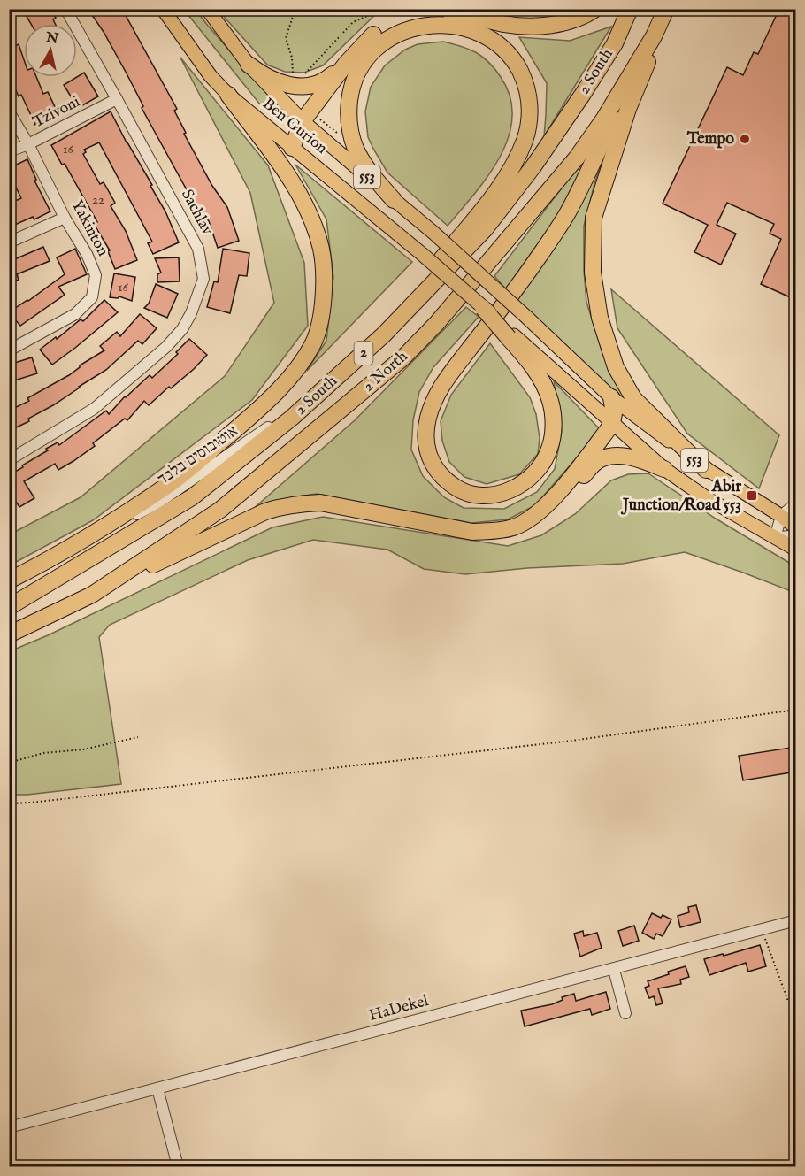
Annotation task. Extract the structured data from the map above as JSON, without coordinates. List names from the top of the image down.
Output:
{
  "streets": {
    "highway": ["2 South", "2", "2 North"],
    "main road": ["Ben Gurion", "553"],
    "street": [
      "Tzivoni",
      "Sachlav",
      "Yakinton",
      "אוטובוסים בלבד",
      "HaDekel"
    ]
  },
  "crossings": [
    ["2 South", "אוטובוסים בלבד"],
    ["Tzivoni", "Sachlav"],
    ["Tzivoni", "Yakinton"],
    ["Ben Gurion", "553"]
  ],
  "places": {
    "other": ["Tempo"],
    "transit": ["Abir Junction/Road 553"]
  },
  "house_numbers": ["16", "22", "16"],
  "north": "top"
}
